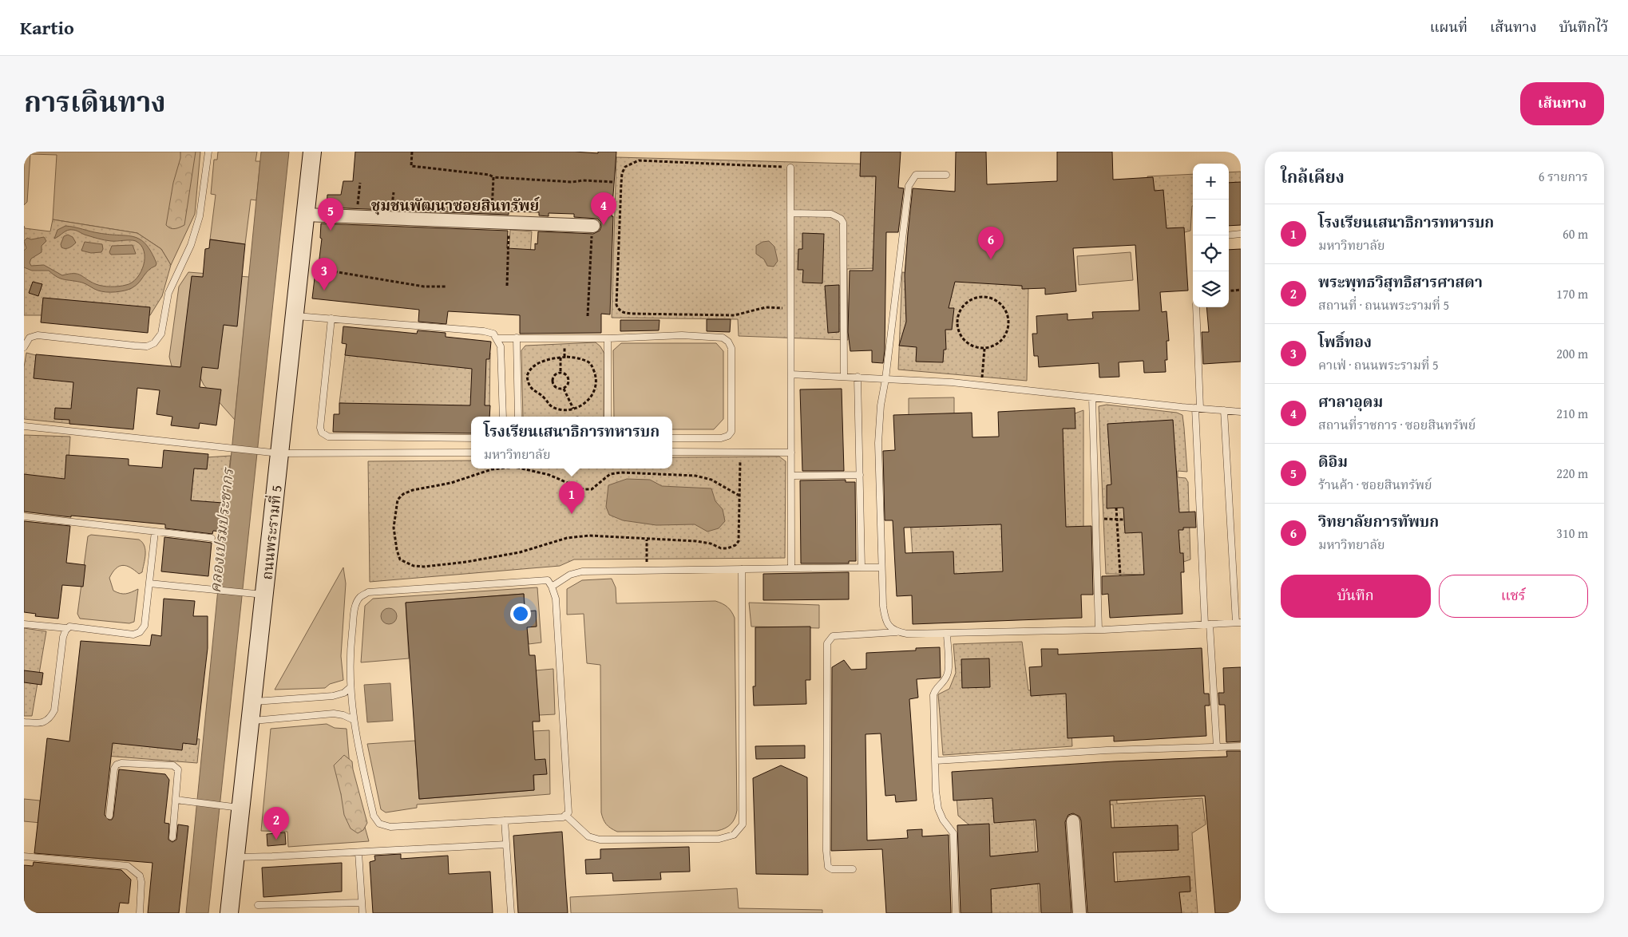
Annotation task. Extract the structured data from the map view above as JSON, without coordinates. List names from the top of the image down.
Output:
{
  "streets": {
    "main road": ["ถนนพระรามที่ 5"]
  },
  "districts": ["ชุมชนพัฒนาซอยสินทรัพย์"],
  "water": ["คลองเปรมประชากร"],
  "page": {
    "header": "Kartio",
    "nav": ["แผนที่", "เส้นทาง", "บันทึกไว้"],
    "title": "การเดินทาง",
    "buttons": [
      "เส้นทาง",
      ["บันทึก", "แชร์"]
    ],
    "heading": ["ใกล้เคียง", "6 รายการ"],
    "map_buttons": ["+", "−"],
    "pins": [
      "4",
      "5",
      "6",
      "3",
      "1",
      "2"
    ],
    "list": [
      {
        "mark": "1",
        "name": "โรงเรียนเสนาธิการทหารบก",
        "note": "มหาวิทยาลัย",
        "value": "60 m"
      },
      {
        "mark": "2",
        "name": "พระพุทธวิสุทธิสารศาสดา",
        "note": "สถานที่ · ถนนพระรามที่ 5",
        "value": "170 m"
      },
      {
        "mark": "3",
        "name": "โพธิ์ทอง",
        "note": "คาเฟ่ · ถนนพระรามที่ 5",
        "value": "200 m"
      },
      {
        "mark": "4",
        "name": "ศาลาอุดม",
        "note": "สถานที่ราชการ · ซอยสินทรัพย์",
        "value": "210 m"
      },
      {
        "mark": "5",
        "name": "ดิอิม",
        "note": "ร้านค้า · ซอยสินทรัพย์",
        "value": "220 m"
      },
      {
        "mark": "6",
        "name": "วิทยาลัยการทัพบก",
        "note": "มหาวิทยาลัย",
        "value": "310 m"
      }
    ],
    "popup": ["โรงเรียนเสนาธิการทหารบก", "มหาวิทยาลัย"]
  }
}
